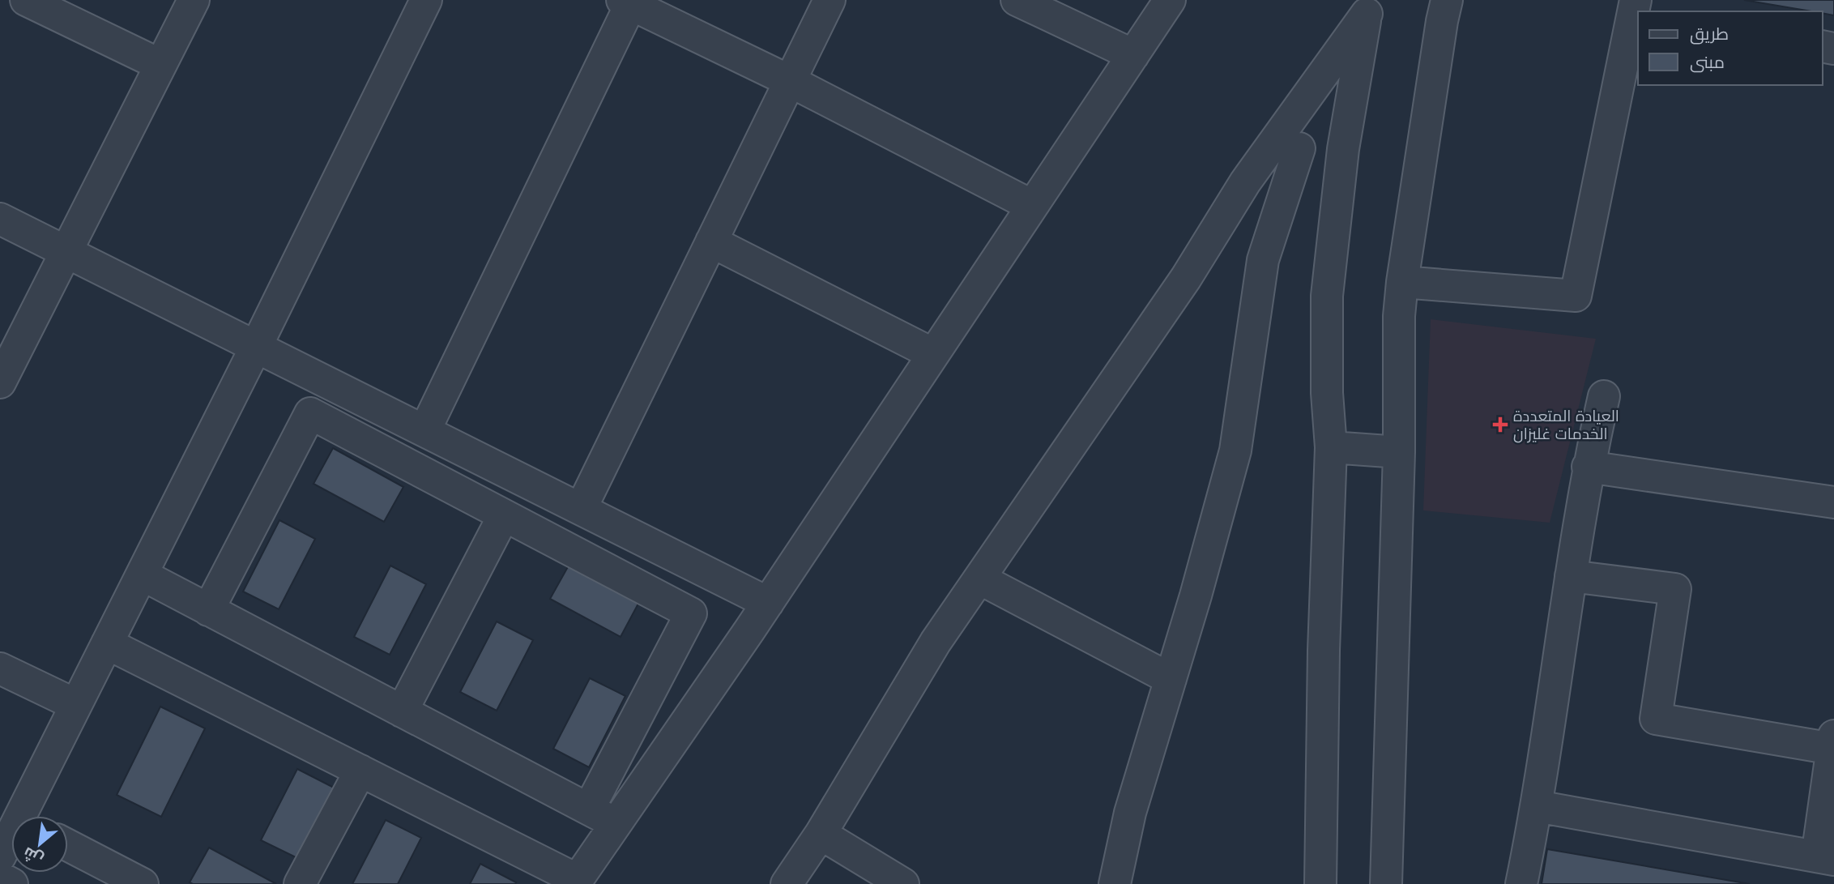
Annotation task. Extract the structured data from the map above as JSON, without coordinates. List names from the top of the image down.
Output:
{
  "places": {
    "health": ["العيادة المتعددة الخدمات غليزان"]
  },
  "legend": ["طريق", "مبنى"],
  "north": "bottom left"
}
